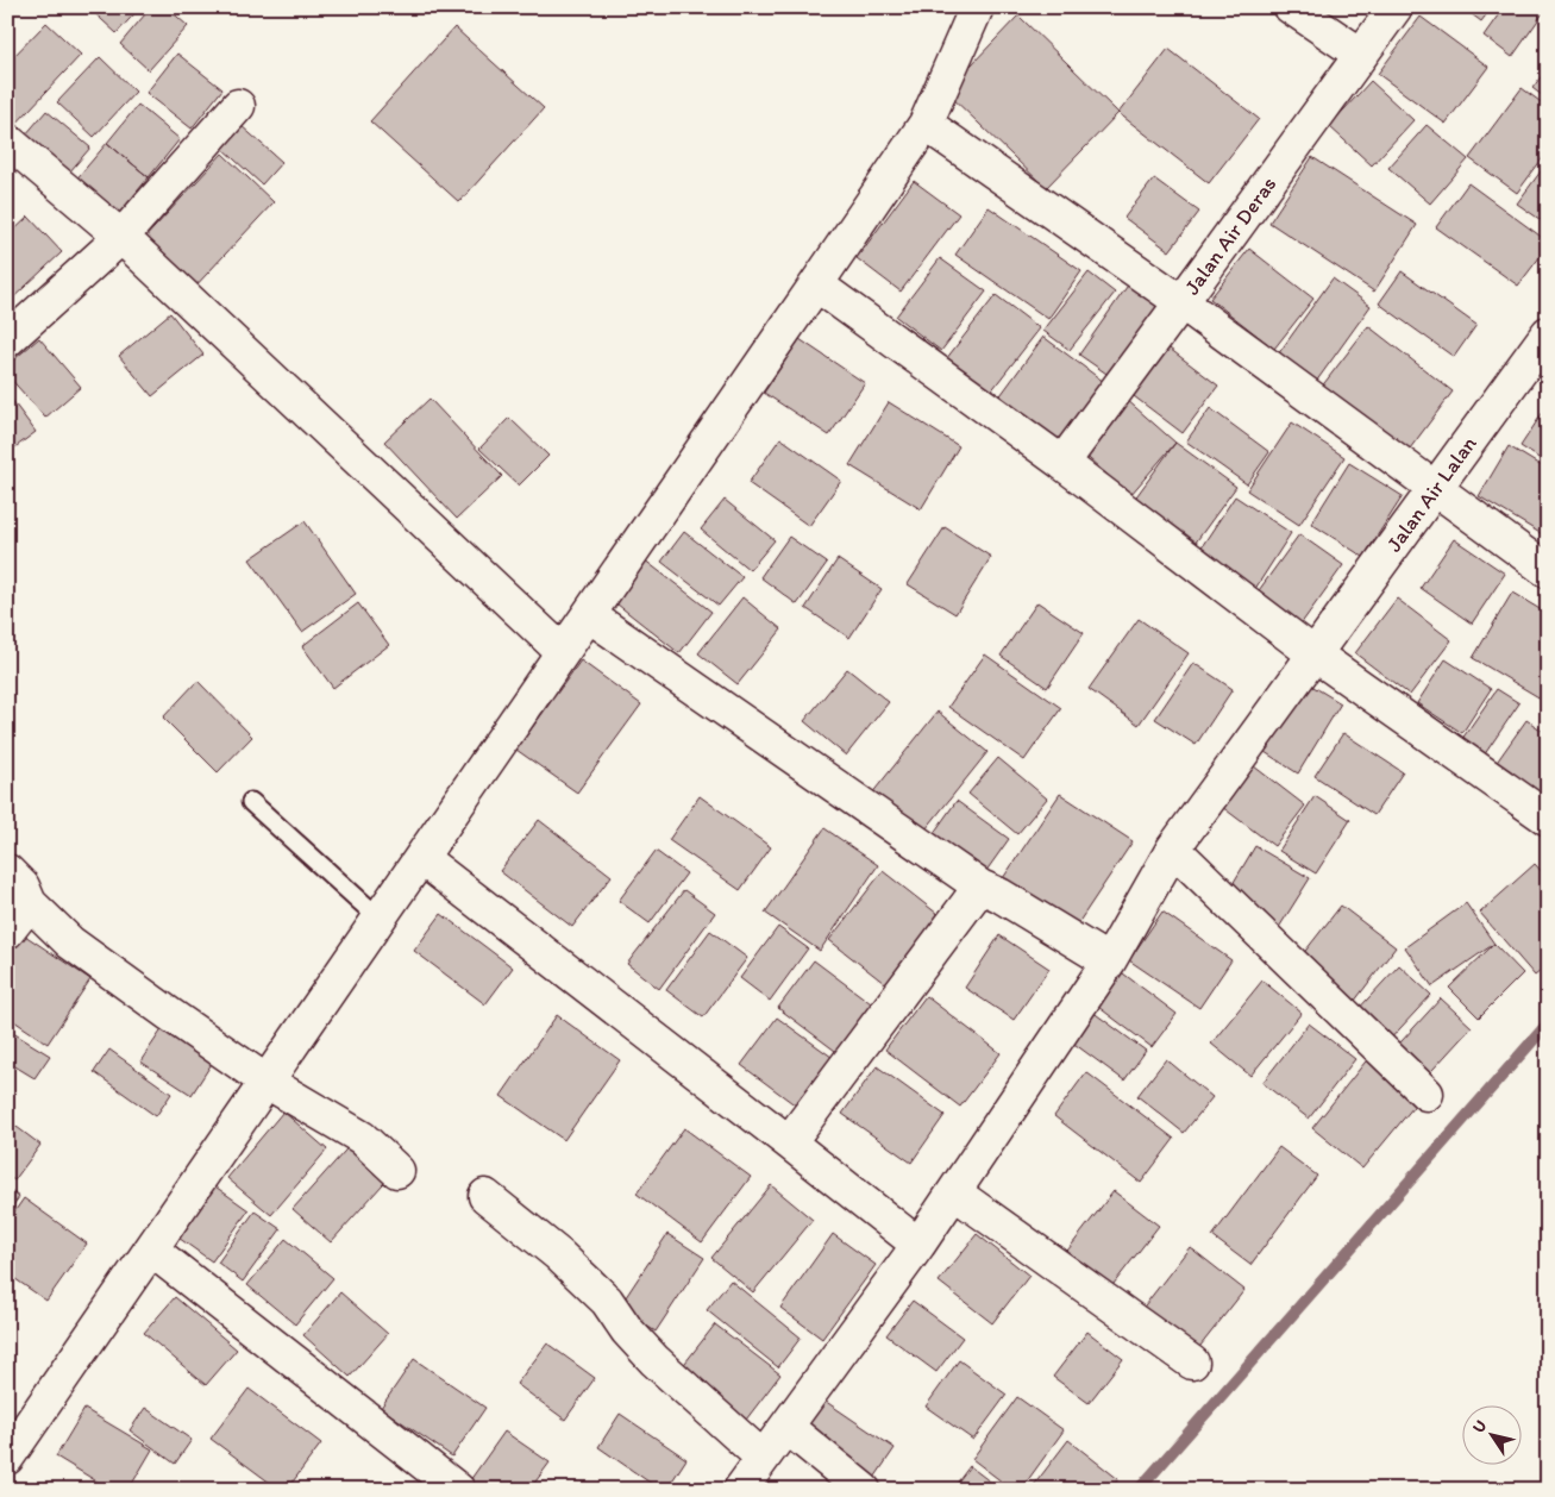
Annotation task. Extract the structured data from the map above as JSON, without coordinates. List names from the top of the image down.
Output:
{
  "streets": {
    "street": ["Jalan Air Deras", "Jalan Air Lalan"]
  },
  "north": "top left"
}
